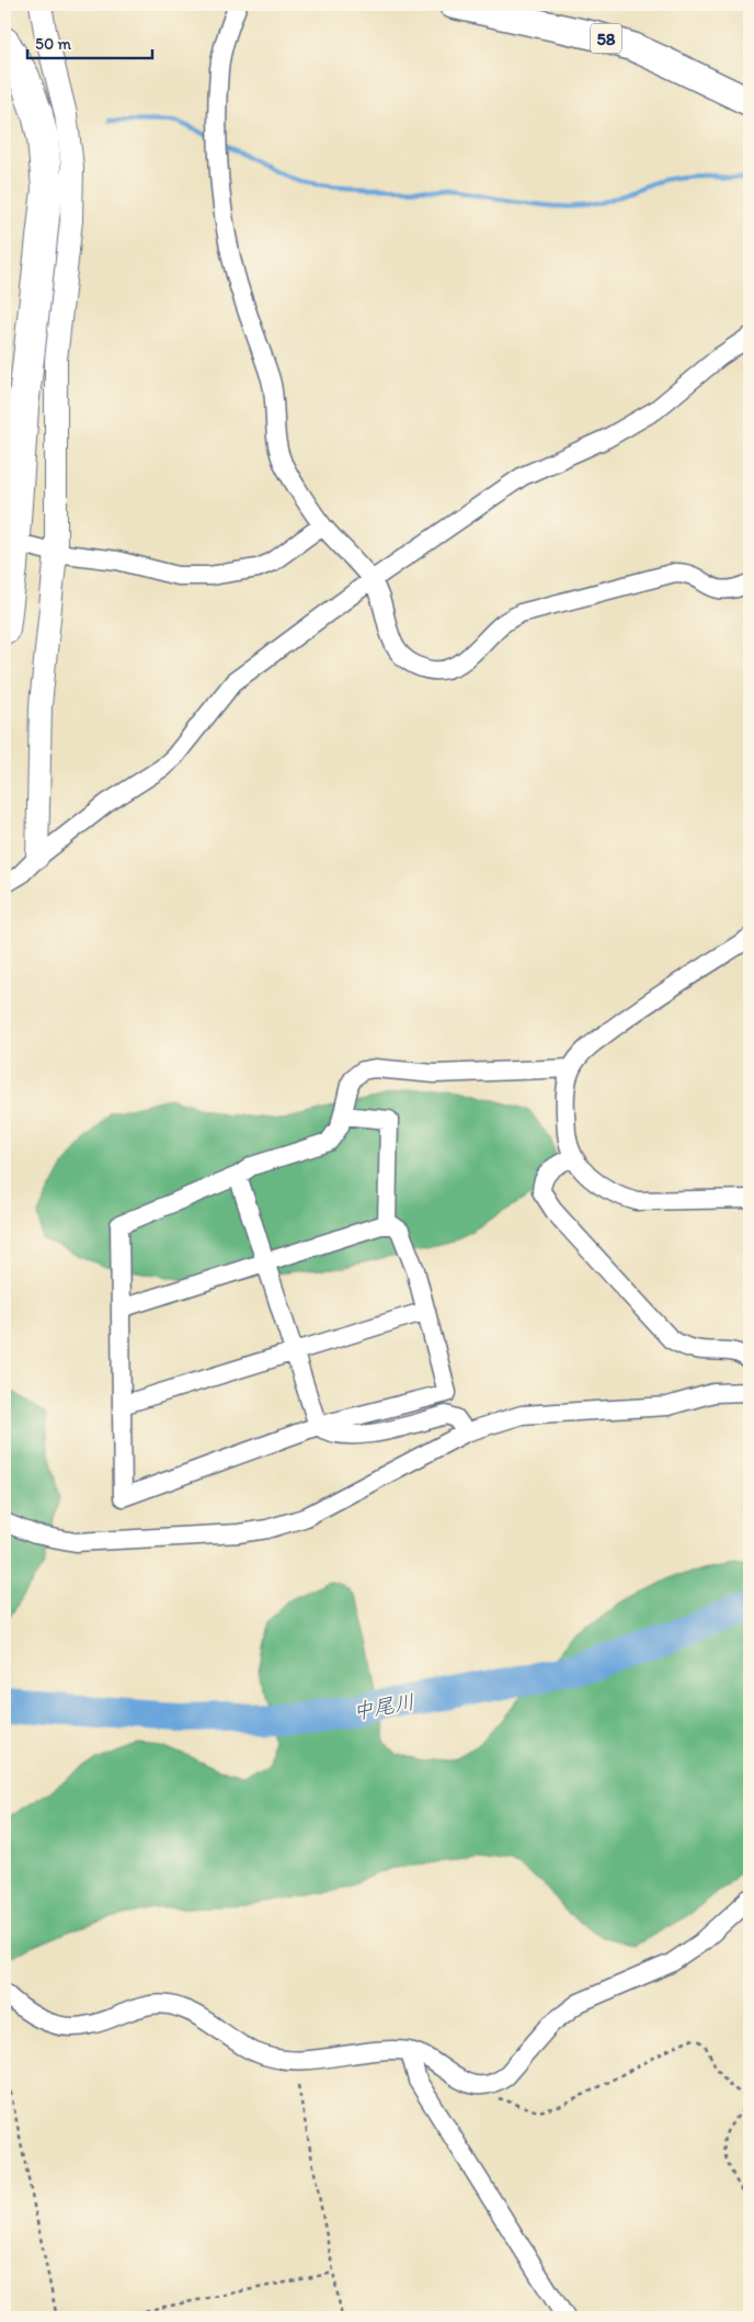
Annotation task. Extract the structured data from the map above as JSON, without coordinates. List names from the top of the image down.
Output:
{
  "streets": {
    "main road": ["58"]
  },
  "water": ["中尾川"],
  "scale_bar": "50 m"
}
